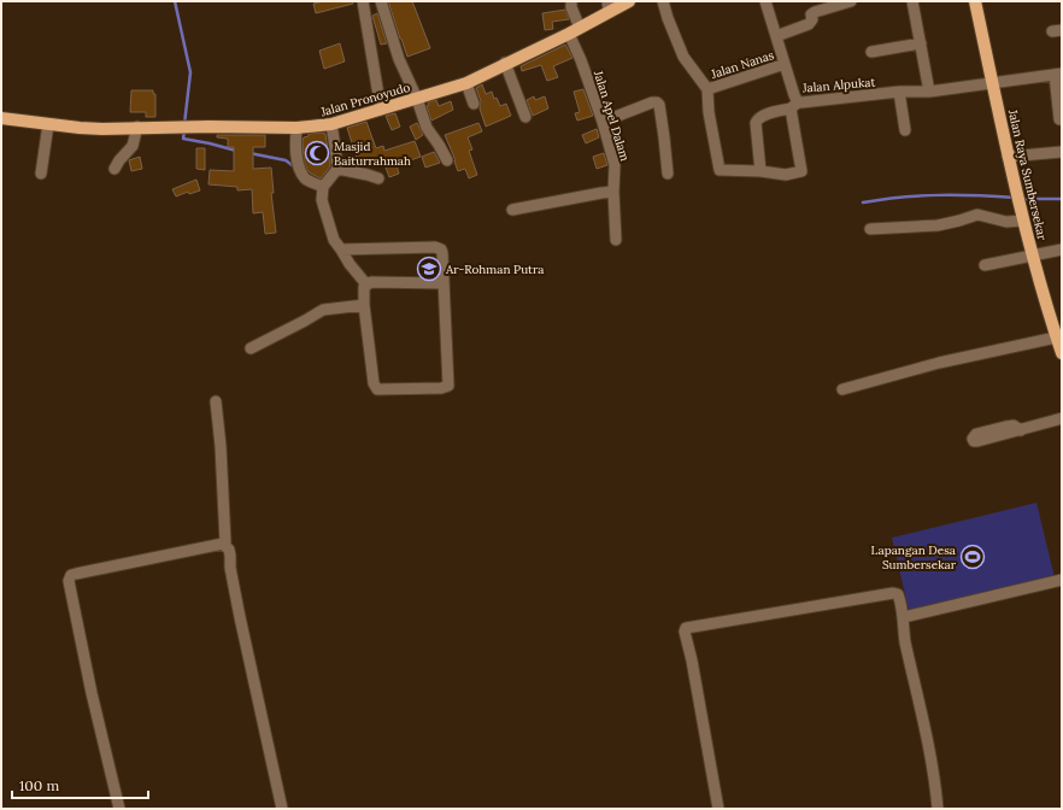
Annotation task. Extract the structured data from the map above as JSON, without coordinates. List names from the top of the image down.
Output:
{
  "streets": {
    "main road": ["Jalan Pronoyudo", "Jalan Raya Sumbersekar"],
    "street": ["Jalan Nanas", "Jalan Alpukat", "Jalan Apel Dalam"]
  },
  "crossings": [
    ["Jalan Nanas", "Jalan Alpukat"],
    ["Jalan Alpukat", "Jalan Raya Sumbersekar"],
    ["Jalan Pronoyudo", "Jalan Apel Dalam"]
  ],
  "places": {
    "mosque": ["Masjid Baiturrahmah"],
    "school or university": ["Ar-Rohman Putra"],
    "sports": ["Lapangan Desa Sumbersekar"]
  },
  "scale_bar": "100 m"
}
